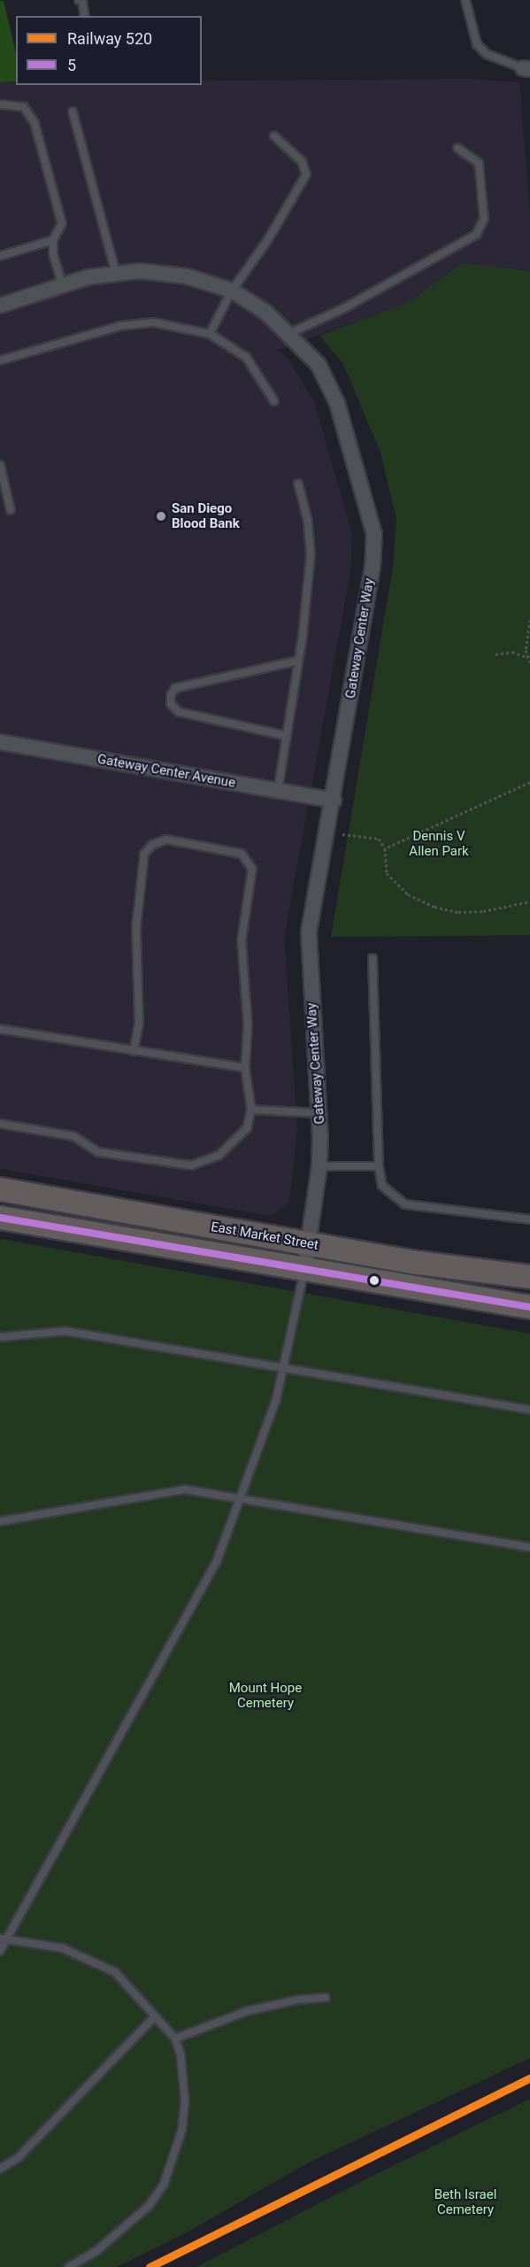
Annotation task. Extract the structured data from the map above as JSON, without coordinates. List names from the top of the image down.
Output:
{
  "streets": {
    "main road": ["East Market Street"],
    "street": ["Gateway Center Way", "Gateway Center Avenue"]
  },
  "crossings": [
    ["Gateway Center Way", "Gateway Center Avenue"],
    ["Gateway Center Way", "East Market Street"]
  ],
  "parks": ["Dennis V Allen Park", "Mount Hope Cemetery", "Beth Israel Cemetery"],
  "places": ["San Diego Blood Bank"],
  "lines": ["transit line 5", "rail line 520"],
  "legend": ["Railway 520", "5"]
}
